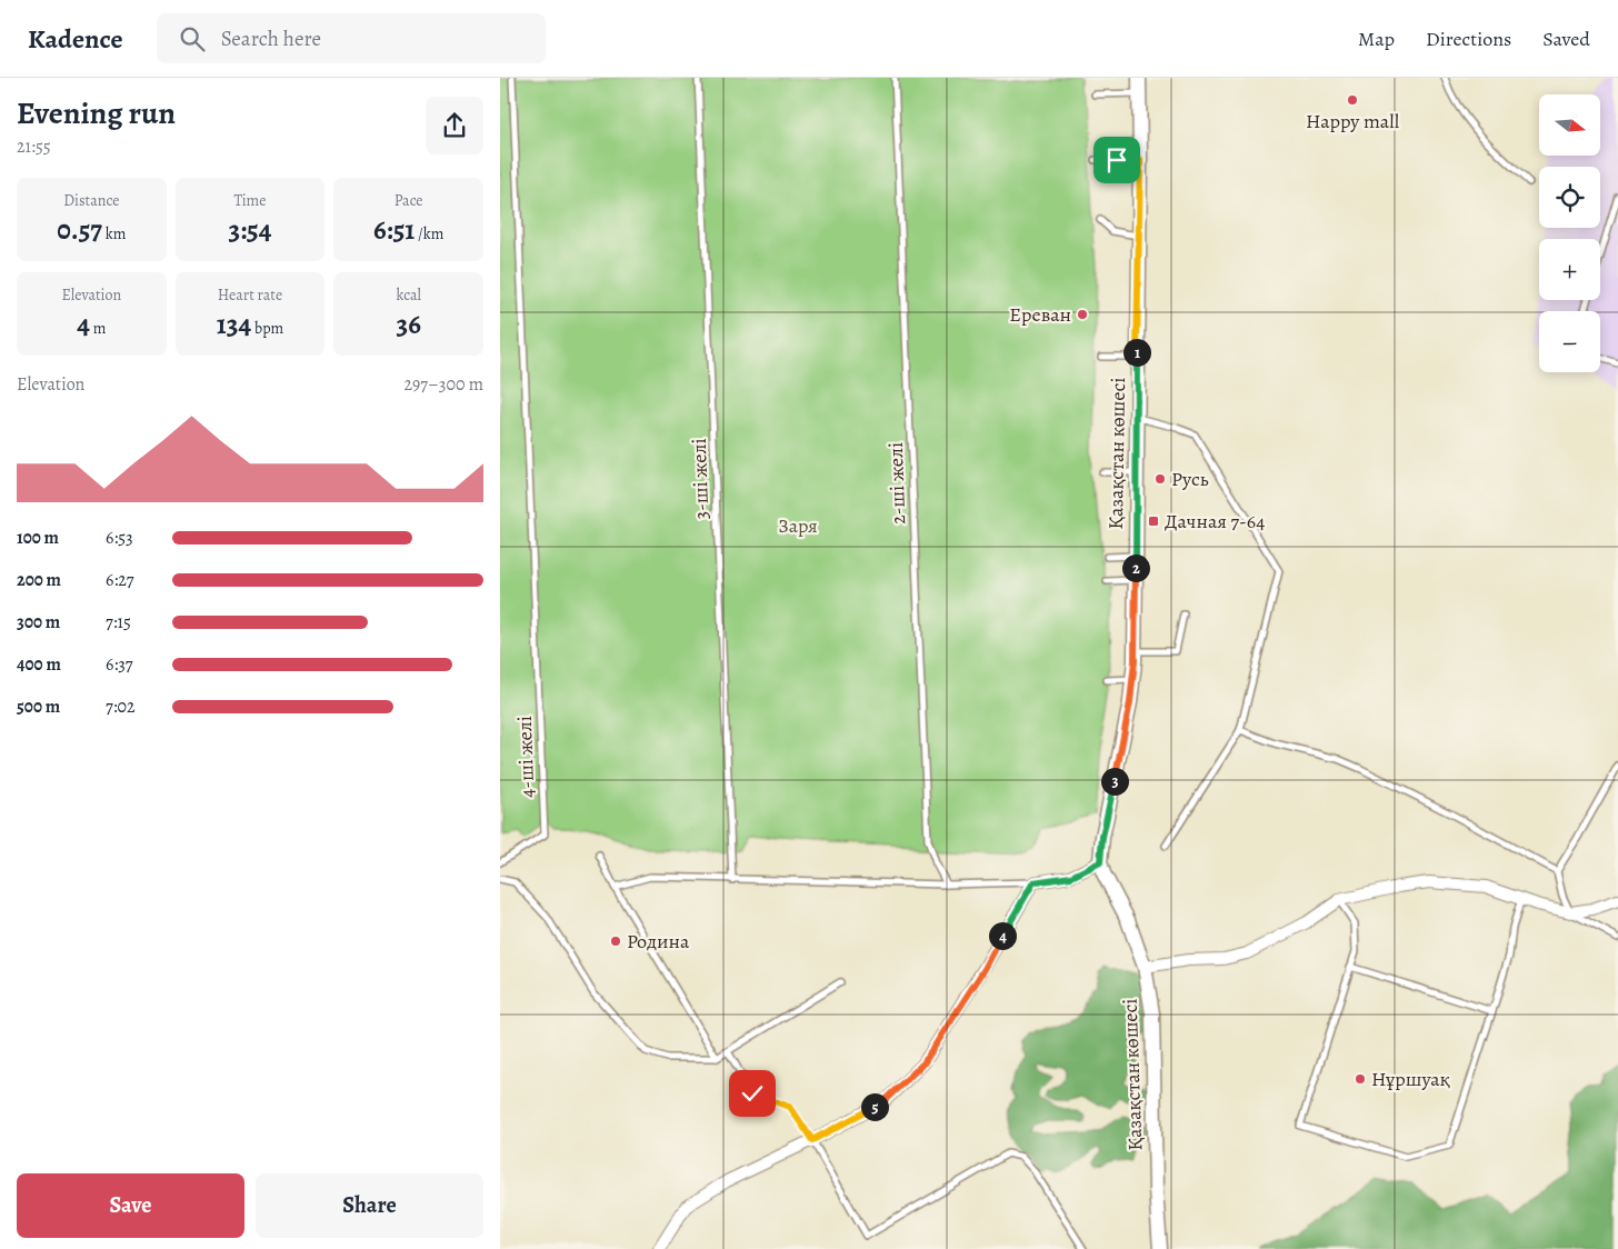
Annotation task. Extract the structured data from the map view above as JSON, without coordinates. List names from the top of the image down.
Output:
{
  "streets": {
    "street": ["Қазақстан көшесі"],
    "lane": ["3-ші желі", "2-ші желі", "4-ші желі"]
  },
  "parks": ["Заря"],
  "places": {
    "other": [
      "Happy mall",
      "Ереван",
      "Русь",
      "Родина",
      "Нұршуақ"
    ],
    "transit": ["Дачная 7-64"]
  },
  "north": "right",
  "page": {
    "header": "Kadence",
    "search": "Search here",
    "nav": ["Map", "Directions", "Saved"],
    "heading": ["Evening run", "21:55"],
    "map_buttons": ["+", "−"],
    "stats": [
      ["Distance", "0.57 km"],
      ["Time", "3:54"],
      ["Pace", "6:51 /km"],
      ["Elevation", "4 m"],
      ["Heart rate", "134 bpm"],
      ["kcal", "36"]
    ],
    "pins": [
      "1",
      "2",
      "3",
      "4",
      "5"
    ],
    "chart": ["Elevation", "297–300 m"],
    "list": [
      {
        "name": "100 m",
        "note": "6:53"
      },
      {
        "name": "200 m",
        "note": "6:27"
      },
      {
        "name": "300 m",
        "note": "7:15"
      },
      {
        "name": "400 m",
        "note": "6:37"
      },
      {
        "name": "500 m",
        "note": "7:02"
      }
    ],
    "buttons": ["Save", "Share"]
  }
}
